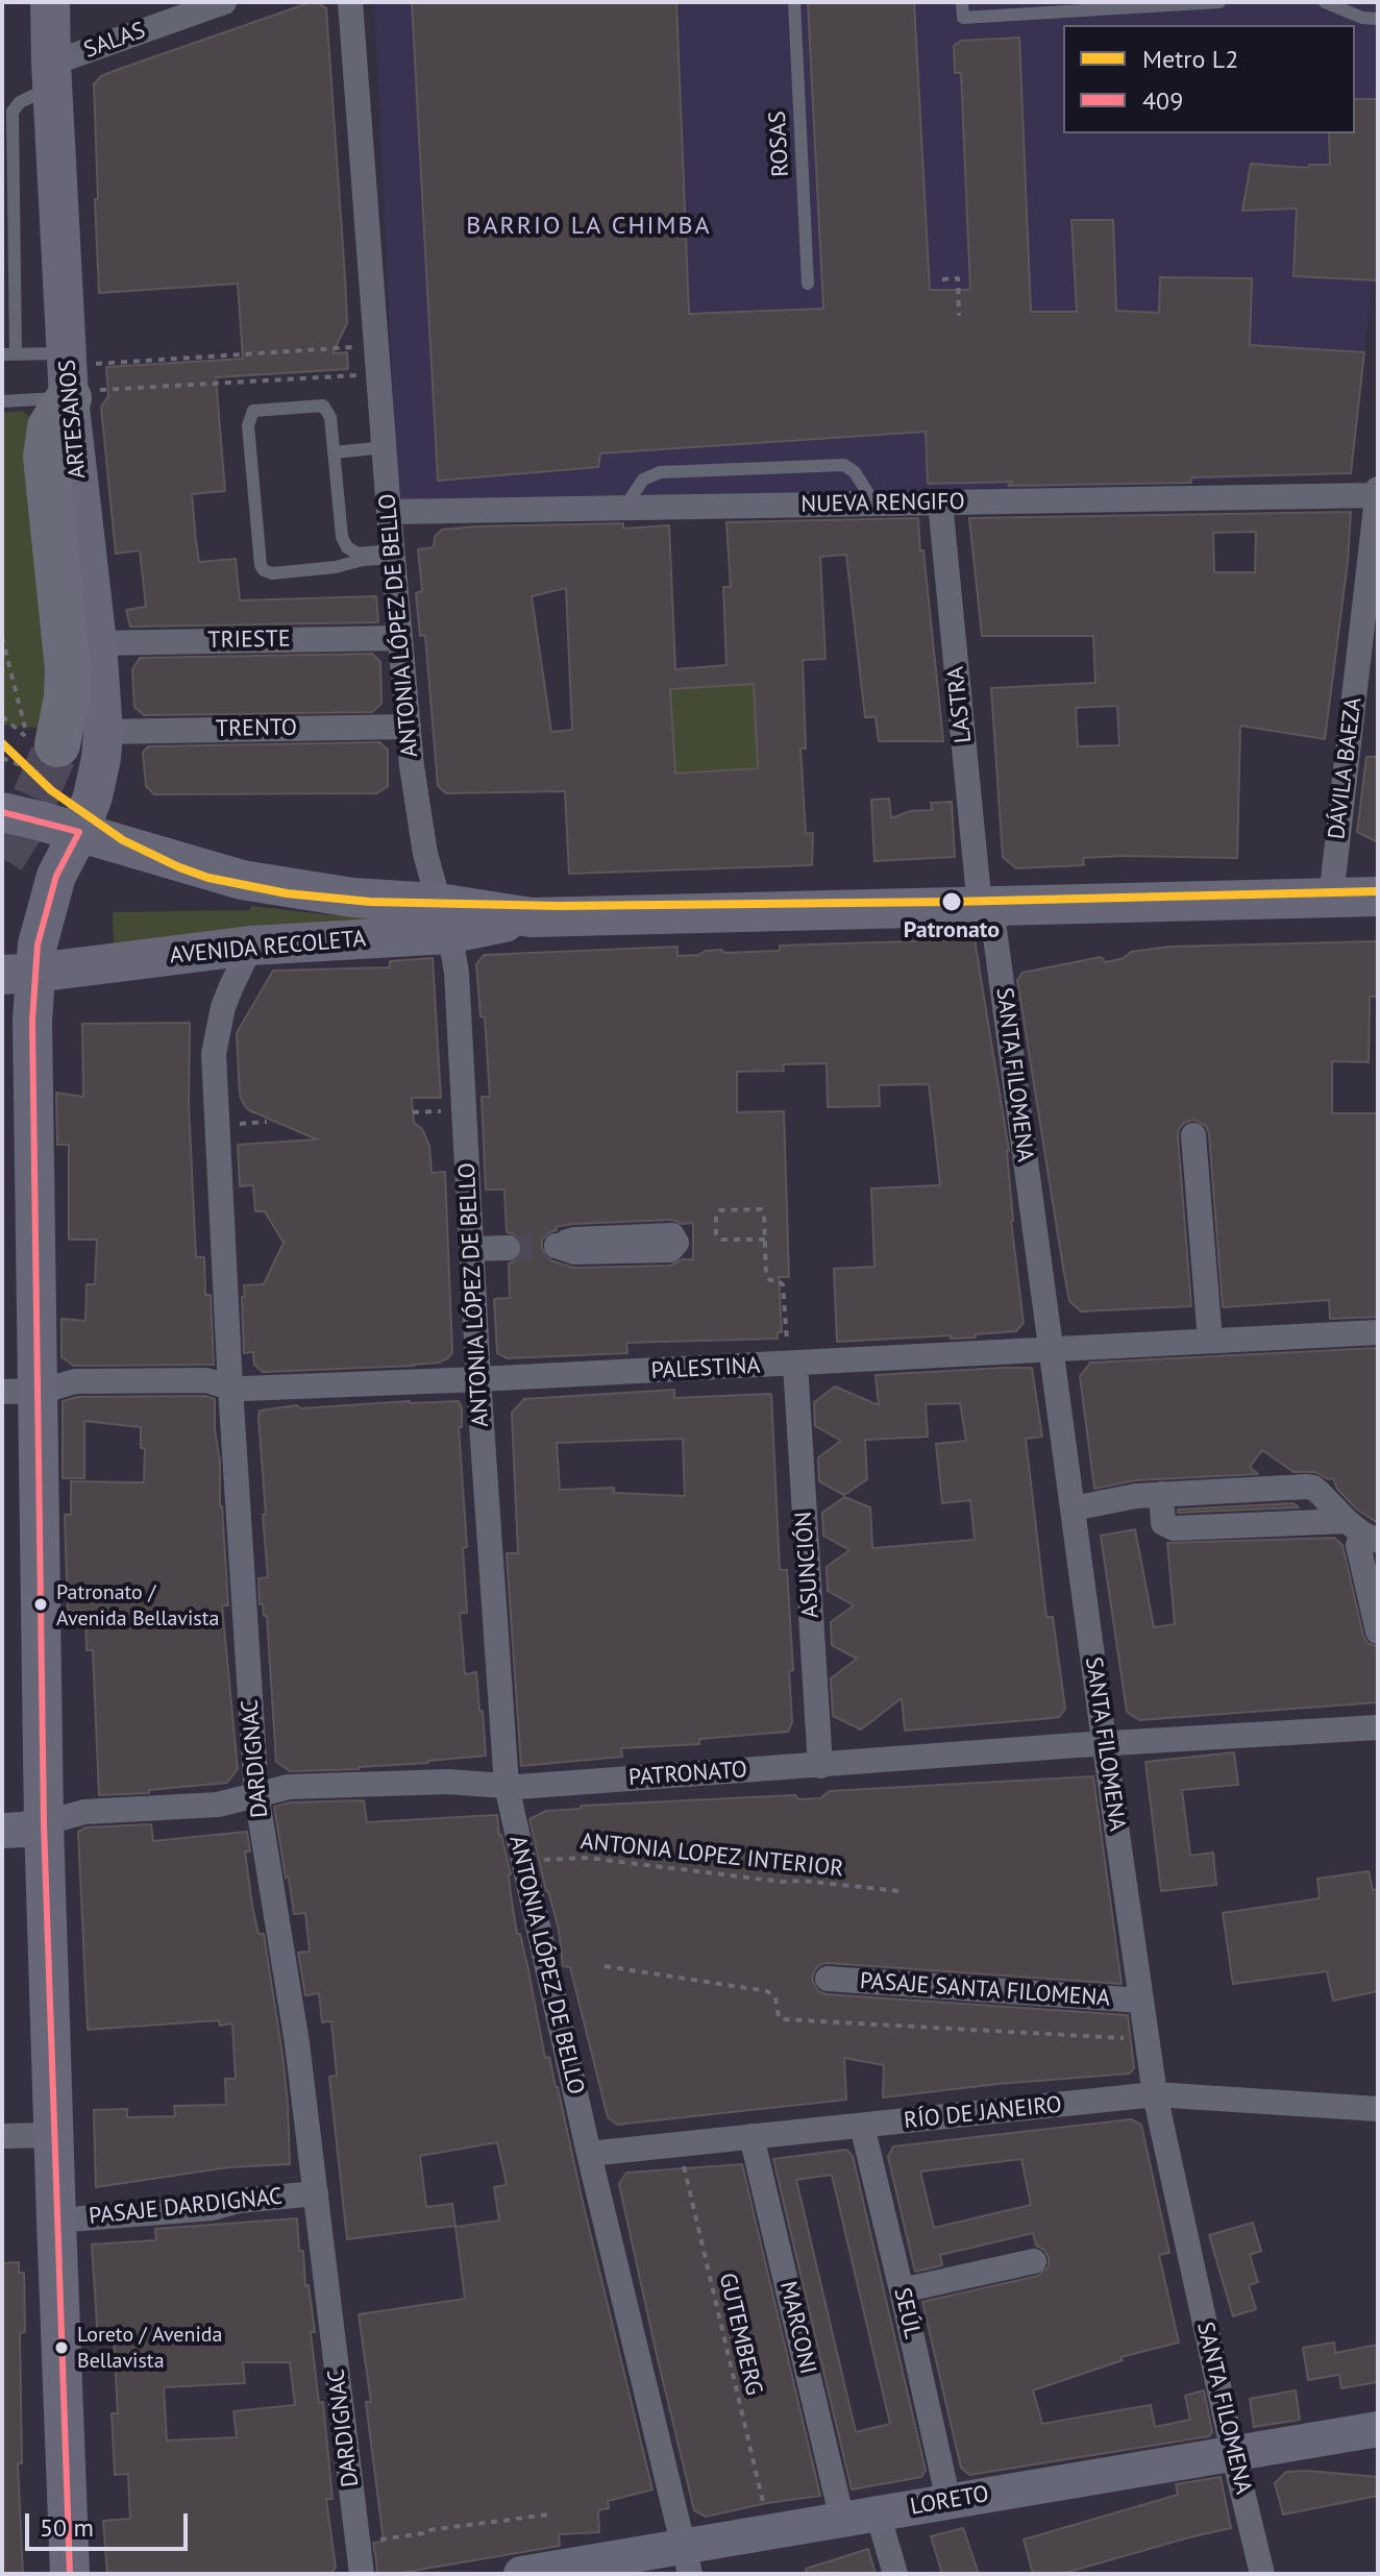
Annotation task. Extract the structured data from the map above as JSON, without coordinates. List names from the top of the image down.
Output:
{
  "streets": {
    "main road": [
      "ARTESANOS",
      "AVENIDA RECOLETA",
      "PATRONATO",
      "LORETO"
    ],
    "street": [
      "SALAS",
      "NUEVA RENGIFO",
      "ANTONIA LÓPEZ DE BELLO",
      "TRIESTE",
      "LASTRA",
      "TRENTO",
      "DÁVILA BAEZA",
      "SANTA FILOMENA",
      "PALESTINA",
      "ASUNCIÓN",
      "DARDIGNAC",
      "PASAJE SANTA FILOMENA",
      "RÍO DE JANEIRO",
      "PASAJE DARDIGNAC",
      "SEÚL",
      "MARCONI"
    ],
    "lane": ["ROSAS"],
    "path": ["ANTONIA LOPEZ INTERIOR", "GUTEMBERG"]
  },
  "crossings": [
    ["SALAS", "ARTESANOS"],
    ["ARTESANOS", "TRIESTE"],
    ["ARTESANOS", "TRENTO"],
    ["ARTESANOS", "AVENIDA RECOLETA"],
    ["ARTESANOS", "PALESTINA"],
    ["ARTESANOS", "PATRONATO"],
    ["ARTESANOS", "PASAJE DARDIGNAC"],
    ["NUEVA RENGIFO", "ANTONIA LÓPEZ DE BELLO"],
    ["NUEVA RENGIFO", "LASTRA"],
    ["NUEVA RENGIFO", "DÁVILA BAEZA"],
    ["ANTONIA LÓPEZ DE BELLO", "TRIESTE"],
    ["ANTONIA LÓPEZ DE BELLO", "TRENTO"],
    ["ANTONIA LÓPEZ DE BELLO", "AVENIDA RECOLETA"],
    ["ANTONIA LÓPEZ DE BELLO", "PALESTINA"],
    ["ANTONIA LÓPEZ DE BELLO", "PATRONATO"],
    ["ANTONIA LÓPEZ DE BELLO", "ANTONIA LOPEZ INTERIOR"],
    ["ANTONIA LÓPEZ DE BELLO", "RÍO DE JANEIRO"],
    ["ANTONIA LÓPEZ DE BELLO", "LORETO"],
    ["LASTRA", "AVENIDA RECOLETA"],
    ["LASTRA", "SANTA FILOMENA"],
    ["DÁVILA BAEZA", "AVENIDA RECOLETA"],
    ["AVENIDA RECOLETA", "SANTA FILOMENA"],
    ["AVENIDA RECOLETA", "DARDIGNAC"],
    ["SANTA FILOMENA", "PALESTINA"],
    ["SANTA FILOMENA", "PATRONATO"],
    ["SANTA FILOMENA", "PASAJE SANTA FILOMENA"],
    ["SANTA FILOMENA", "RÍO DE JANEIRO"],
    ["SANTA FILOMENA", "LORETO"],
    ["PALESTINA", "ASUNCIÓN"],
    ["PALESTINA", "DARDIGNAC"],
    ["ASUNCIÓN", "PATRONATO"],
    ["DARDIGNAC", "PATRONATO"],
    ["DARDIGNAC", "PASAJE DARDIGNAC"],
    ["RÍO DE JANEIRO", "SEÚL"],
    ["RÍO DE JANEIRO", "MARCONI"],
    ["RÍO DE JANEIRO", "GUTEMBERG"],
    ["SEÚL", "LORETO"],
    ["MARCONI", "LORETO"],
    ["GUTEMBERG", "LORETO"]
  ],
  "districts": ["BARRIO LA CHIMBA"],
  "places": ["Patronato", "Patronato / Avenida Bellavista", "Loreto / Avenida Bellavista"],
  "lines": ["metro line L2", "transit line 409"],
  "legend": ["Metro L2", "409"],
  "scale_bar": "50 m"
}
